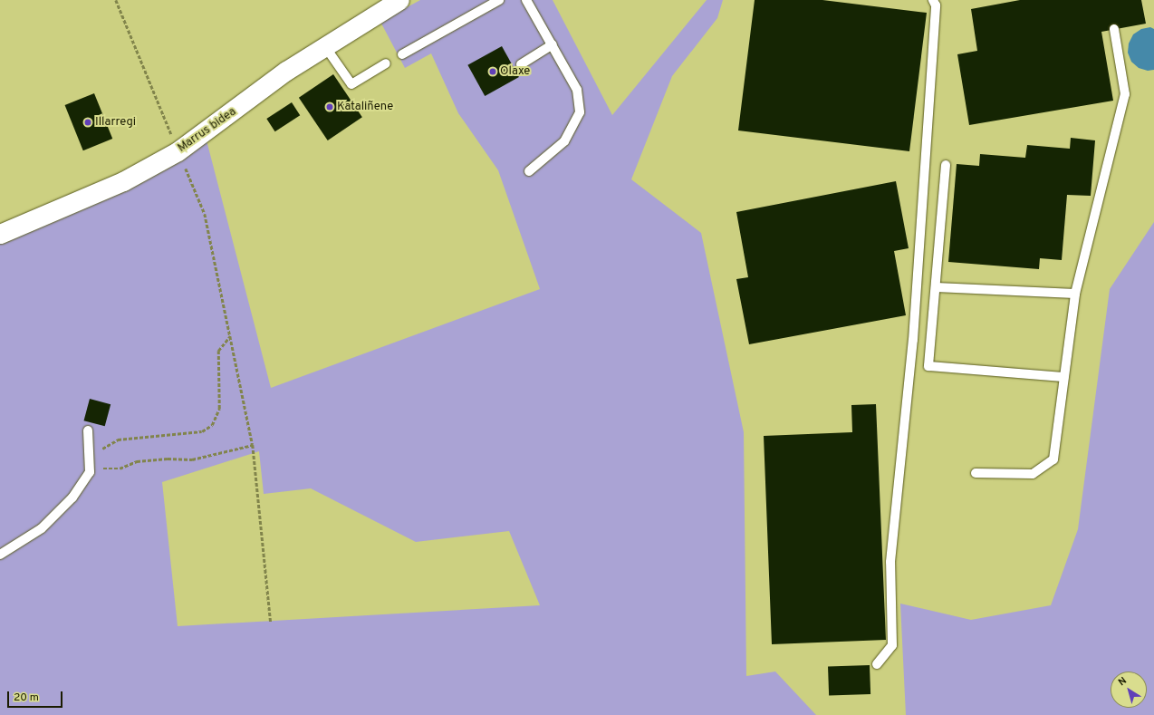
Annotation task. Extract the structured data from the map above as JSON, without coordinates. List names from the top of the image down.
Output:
{
  "streets": {
    "street": ["Marrus bidea"]
  },
  "places": ["Olaxe", "Kataliñene", "Illarregi"],
  "scale_bar": "20 m",
  "north": "top left"
}
